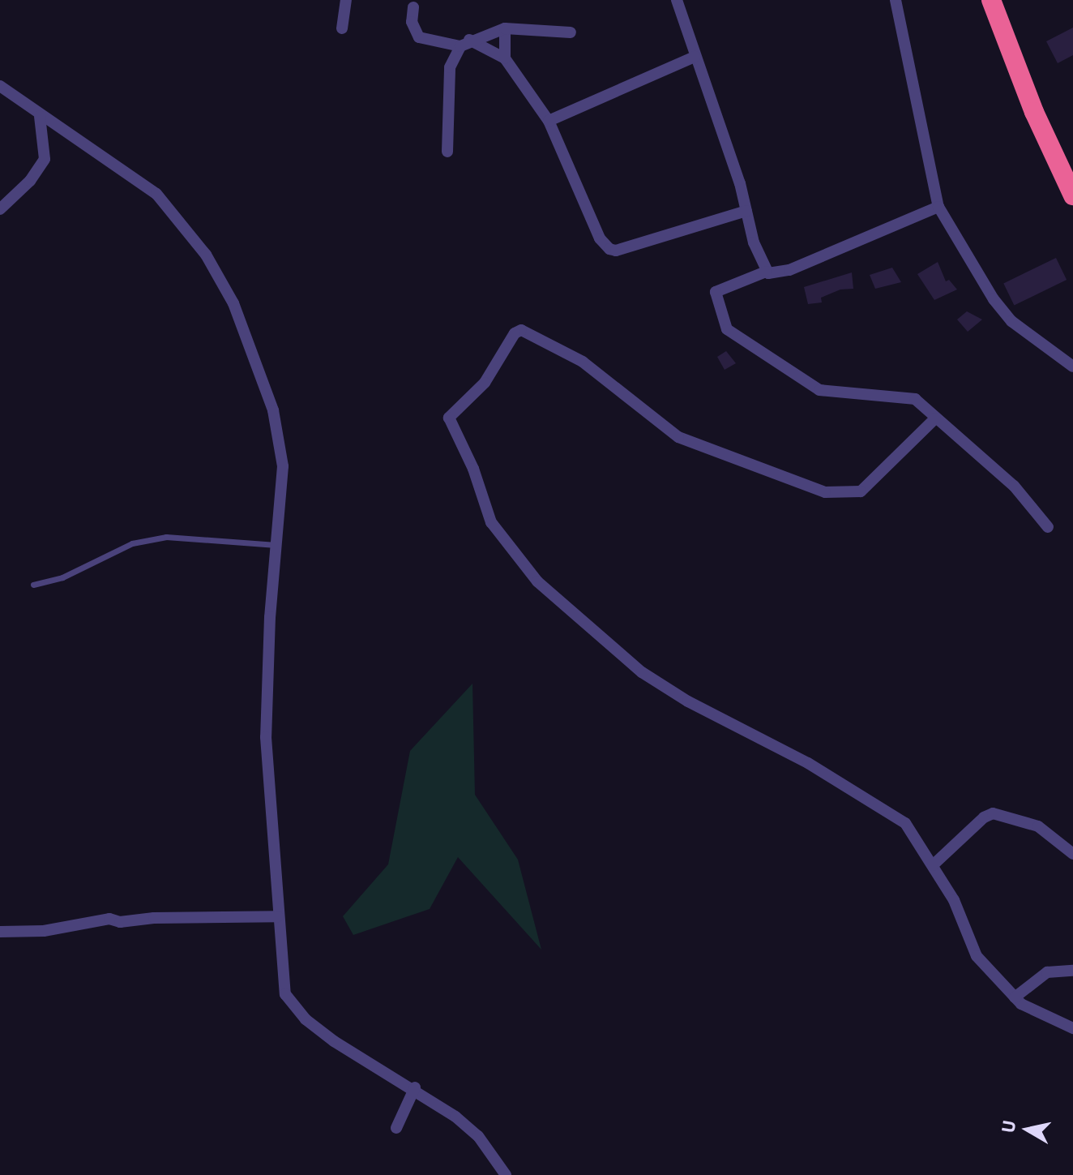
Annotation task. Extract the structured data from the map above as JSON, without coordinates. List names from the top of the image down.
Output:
{
  "north": "left"
}
